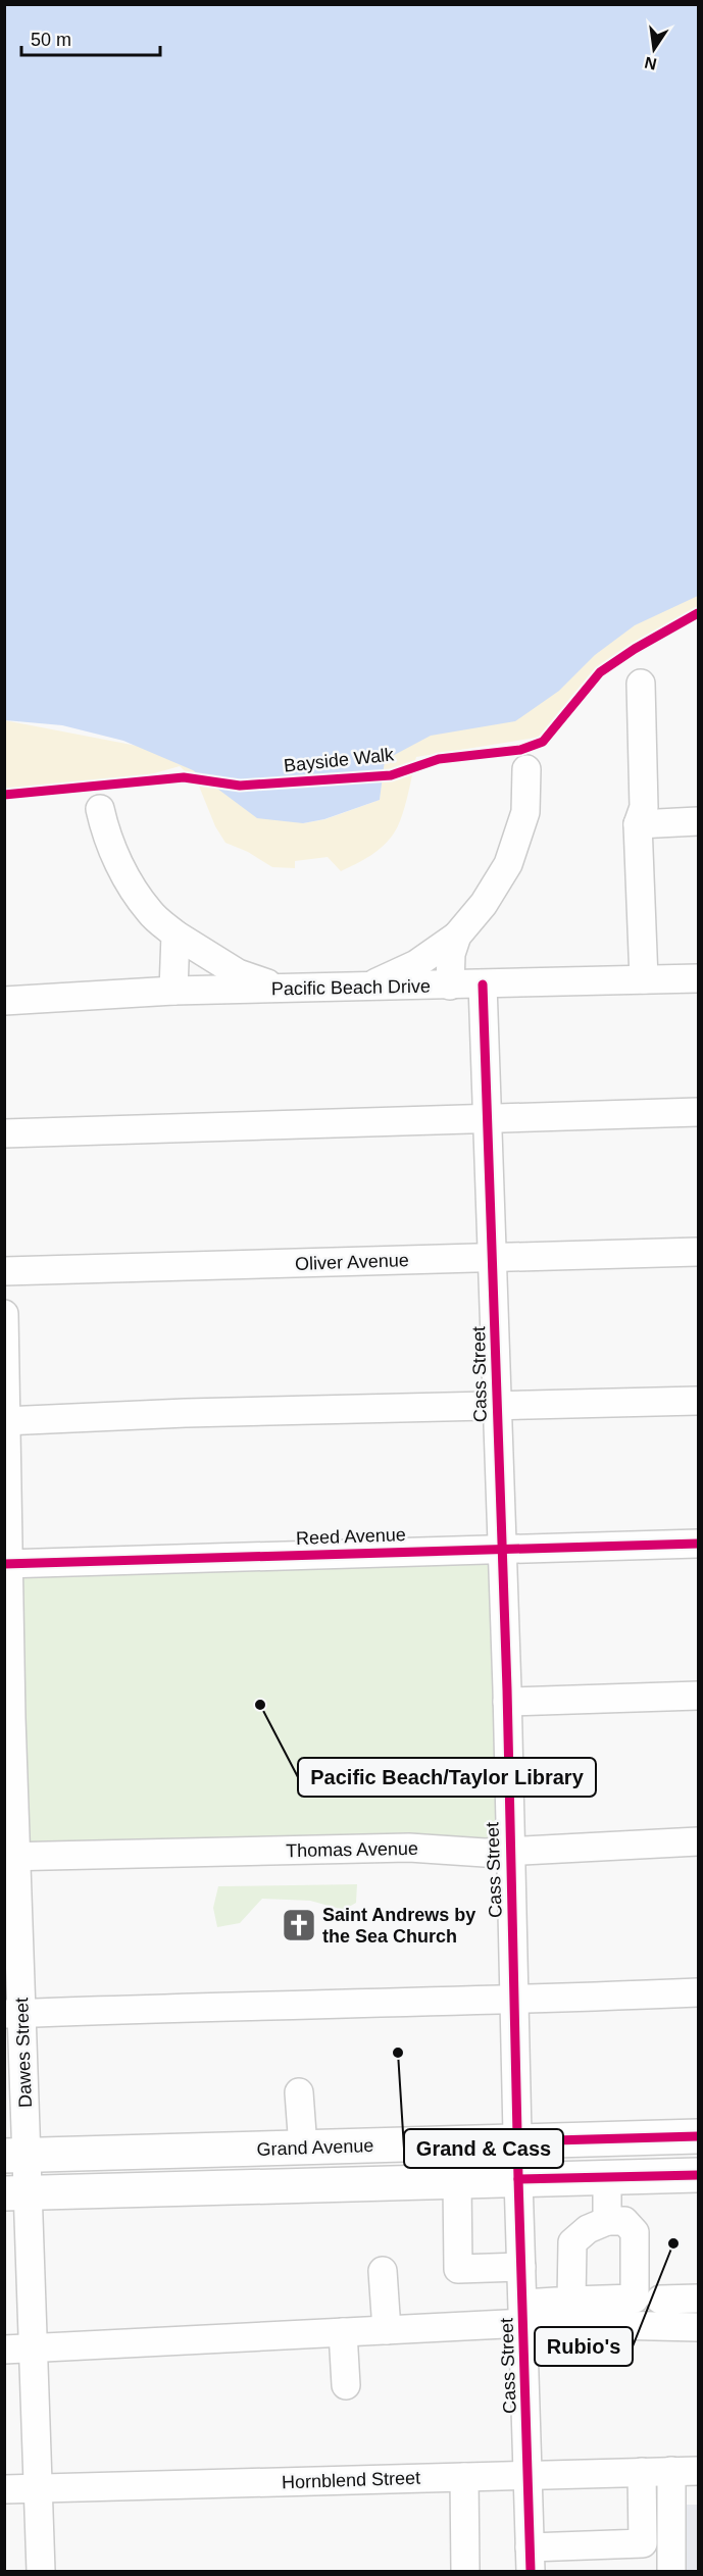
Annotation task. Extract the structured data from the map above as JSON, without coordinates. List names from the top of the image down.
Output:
{
  "streets": {
    "main road": ["Grand Avenue"],
    "street": [
      "Pacific Beach Drive",
      "Oliver Avenue",
      "Cass Street",
      "Reed Avenue",
      "Thomas Avenue",
      "Dawes Street",
      "Hornblend Street"
    ],
    "cycle path": ["Bayside Walk"]
  },
  "crossings": [
    ["Pacific Beach Drive", "Cass Street"],
    ["Oliver Avenue", "Cass Street"],
    ["Cass Street", "Reed Avenue"],
    ["Cass Street", "Thomas Avenue"],
    ["Cass Street", "Grand Avenue"],
    ["Cass Street", "Hornblend Street"],
    ["Reed Avenue", "Dawes Street"],
    ["Thomas Avenue", "Dawes Street"],
    ["Dawes Street", "Grand Avenue"],
    ["Dawes Street", "Hornblend Street"]
  ],
  "places": {
    "other": ["Pacific Beach/Taylor Library", "Grand & Cass", "Rubio's"],
    "church": ["Saint Andrews by the Sea Church"]
  },
  "scale_bar": "50 m",
  "north": "bottom"
}
